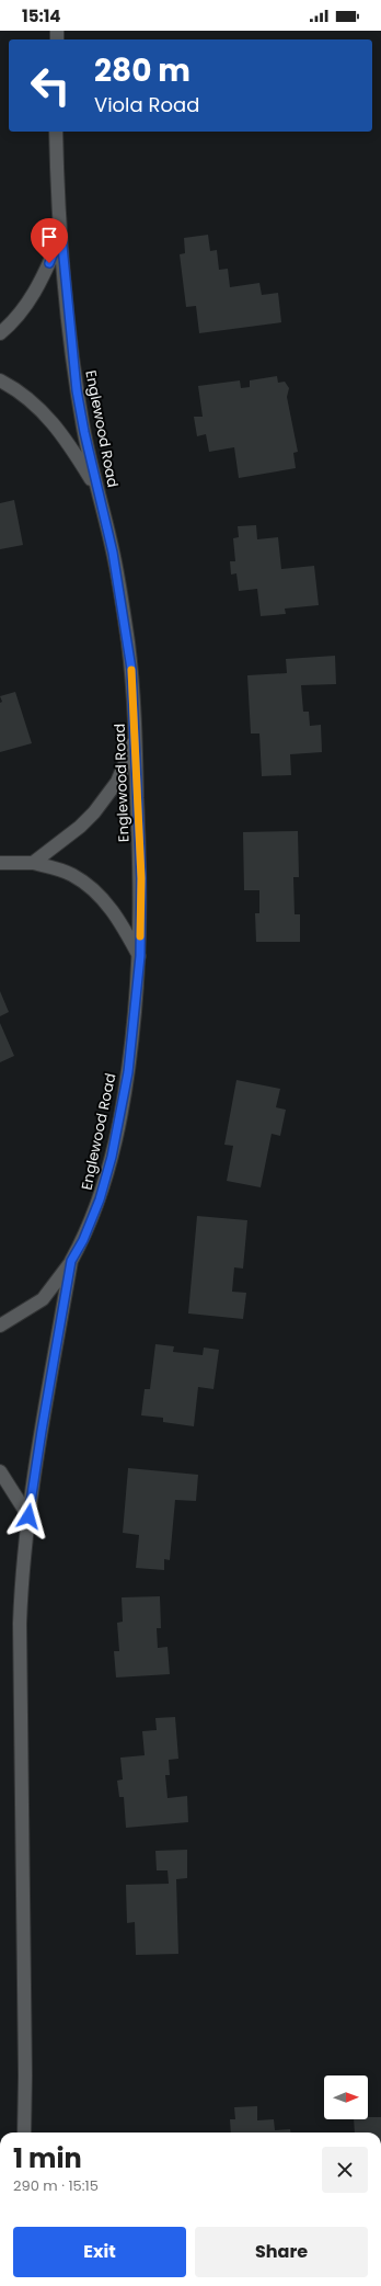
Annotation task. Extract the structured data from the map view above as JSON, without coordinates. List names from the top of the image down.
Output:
{
  "streets": {
    "street": ["Englewood Road"]
  },
  "north": "right",
  "page": {
    "status": "15:14",
    "turn": ["280 m", "Viola Road"],
    "heading": ["1 min", "290 m · 15:15"],
    "buttons": ["Exit", "Share"]
  }
}
